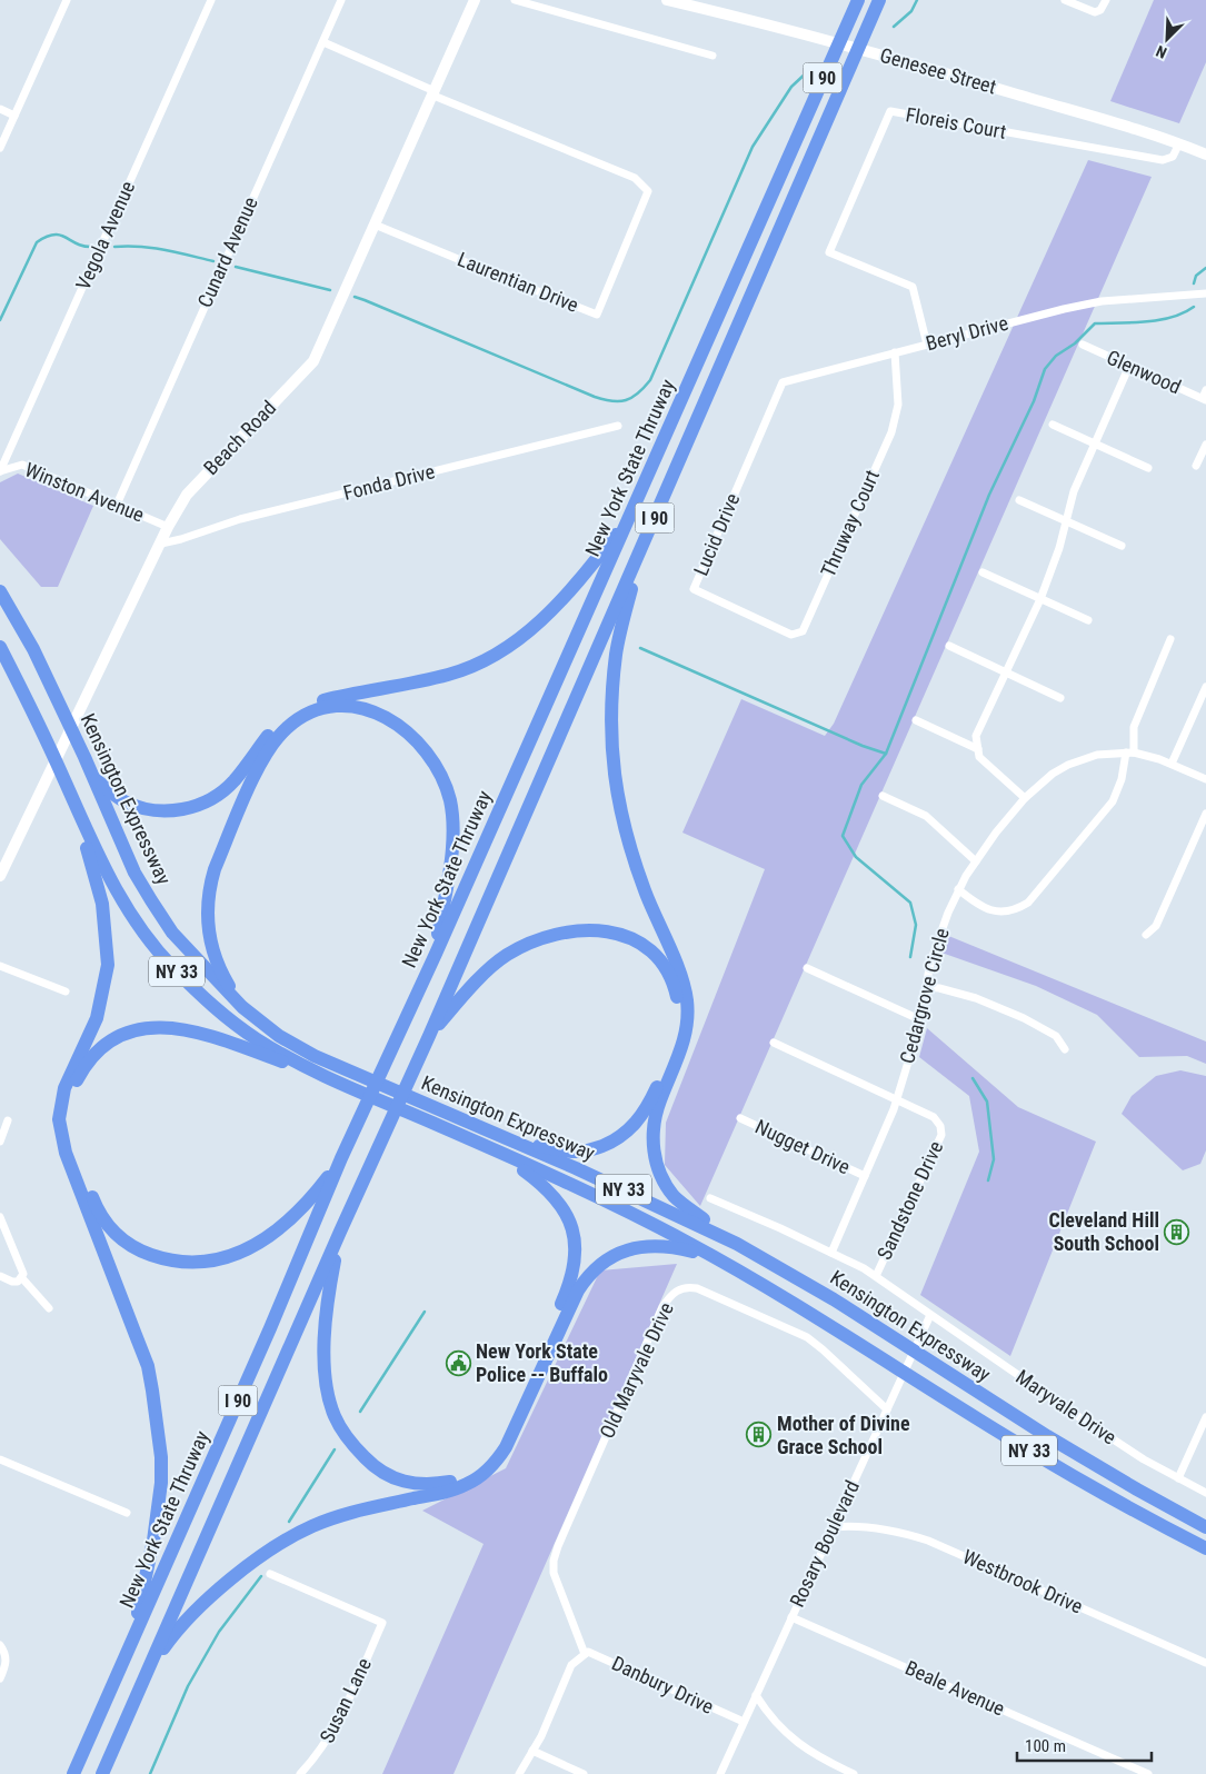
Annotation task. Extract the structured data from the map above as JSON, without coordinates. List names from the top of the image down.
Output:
{
  "streets": {
    "highway": [
      "I 90",
      "New York State Thruway",
      "Kensington Expressway",
      "NY 33"
    ],
    "street": [
      "Genesee Street",
      "Floreis Court",
      "Vegola Avenue",
      "Cunard Avenue",
      "Laurentian Drive",
      "Beryl Drive",
      "Glenwood",
      "Beach Road",
      "Fonda Drive",
      "Winston Avenue",
      "Thruway Court",
      "Lucid Drive",
      "Cedargrove Circle",
      "Nugget Drive",
      "Sandstone Drive",
      "Old Maryvale Drive",
      "Maryvale Drive",
      "Rosary Boulevard",
      "Westbrook Drive",
      "Danbury Drive",
      "Beale Avenue",
      "Susan Lane"
    ]
  },
  "crossings": [
    ["Genesee Street", "Floreis Court"],
    ["Floreis Court", "Beryl Drive"],
    ["Vegola Avenue", "Winston Avenue"],
    ["Cunard Avenue", "Winston Avenue"],
    ["Laurentian Drive", "Beach Road"],
    ["Beryl Drive", "Thruway Court"],
    ["Beryl Drive", "Lucid Drive"],
    ["Beach Road", "Fonda Drive"],
    ["Beach Road", "Winston Avenue"],
    ["Thruway Court", "Lucid Drive"],
    ["Cedargrove Circle", "Nugget Drive"],
    ["Cedargrove Circle", "Sandstone Drive"],
    ["Sandstone Drive", "Maryvale Drive"],
    ["Old Maryvale Drive", "Rosary Boulevard"],
    ["Old Maryvale Drive", "Danbury Drive"],
    ["Maryvale Drive", "Rosary Boulevard"],
    ["Rosary Boulevard", "Westbrook Drive"],
    ["Rosary Boulevard", "Danbury Drive"],
    ["Rosary Boulevard", "Beale Avenue"]
  ],
  "places": {
    "building": ["Cleveland Hill South School", "Mother of Divine Grace School"],
    "public building": ["New York State Police -- Buffalo"]
  },
  "scale_bar": "100 m",
  "north": "bottom left"
}
